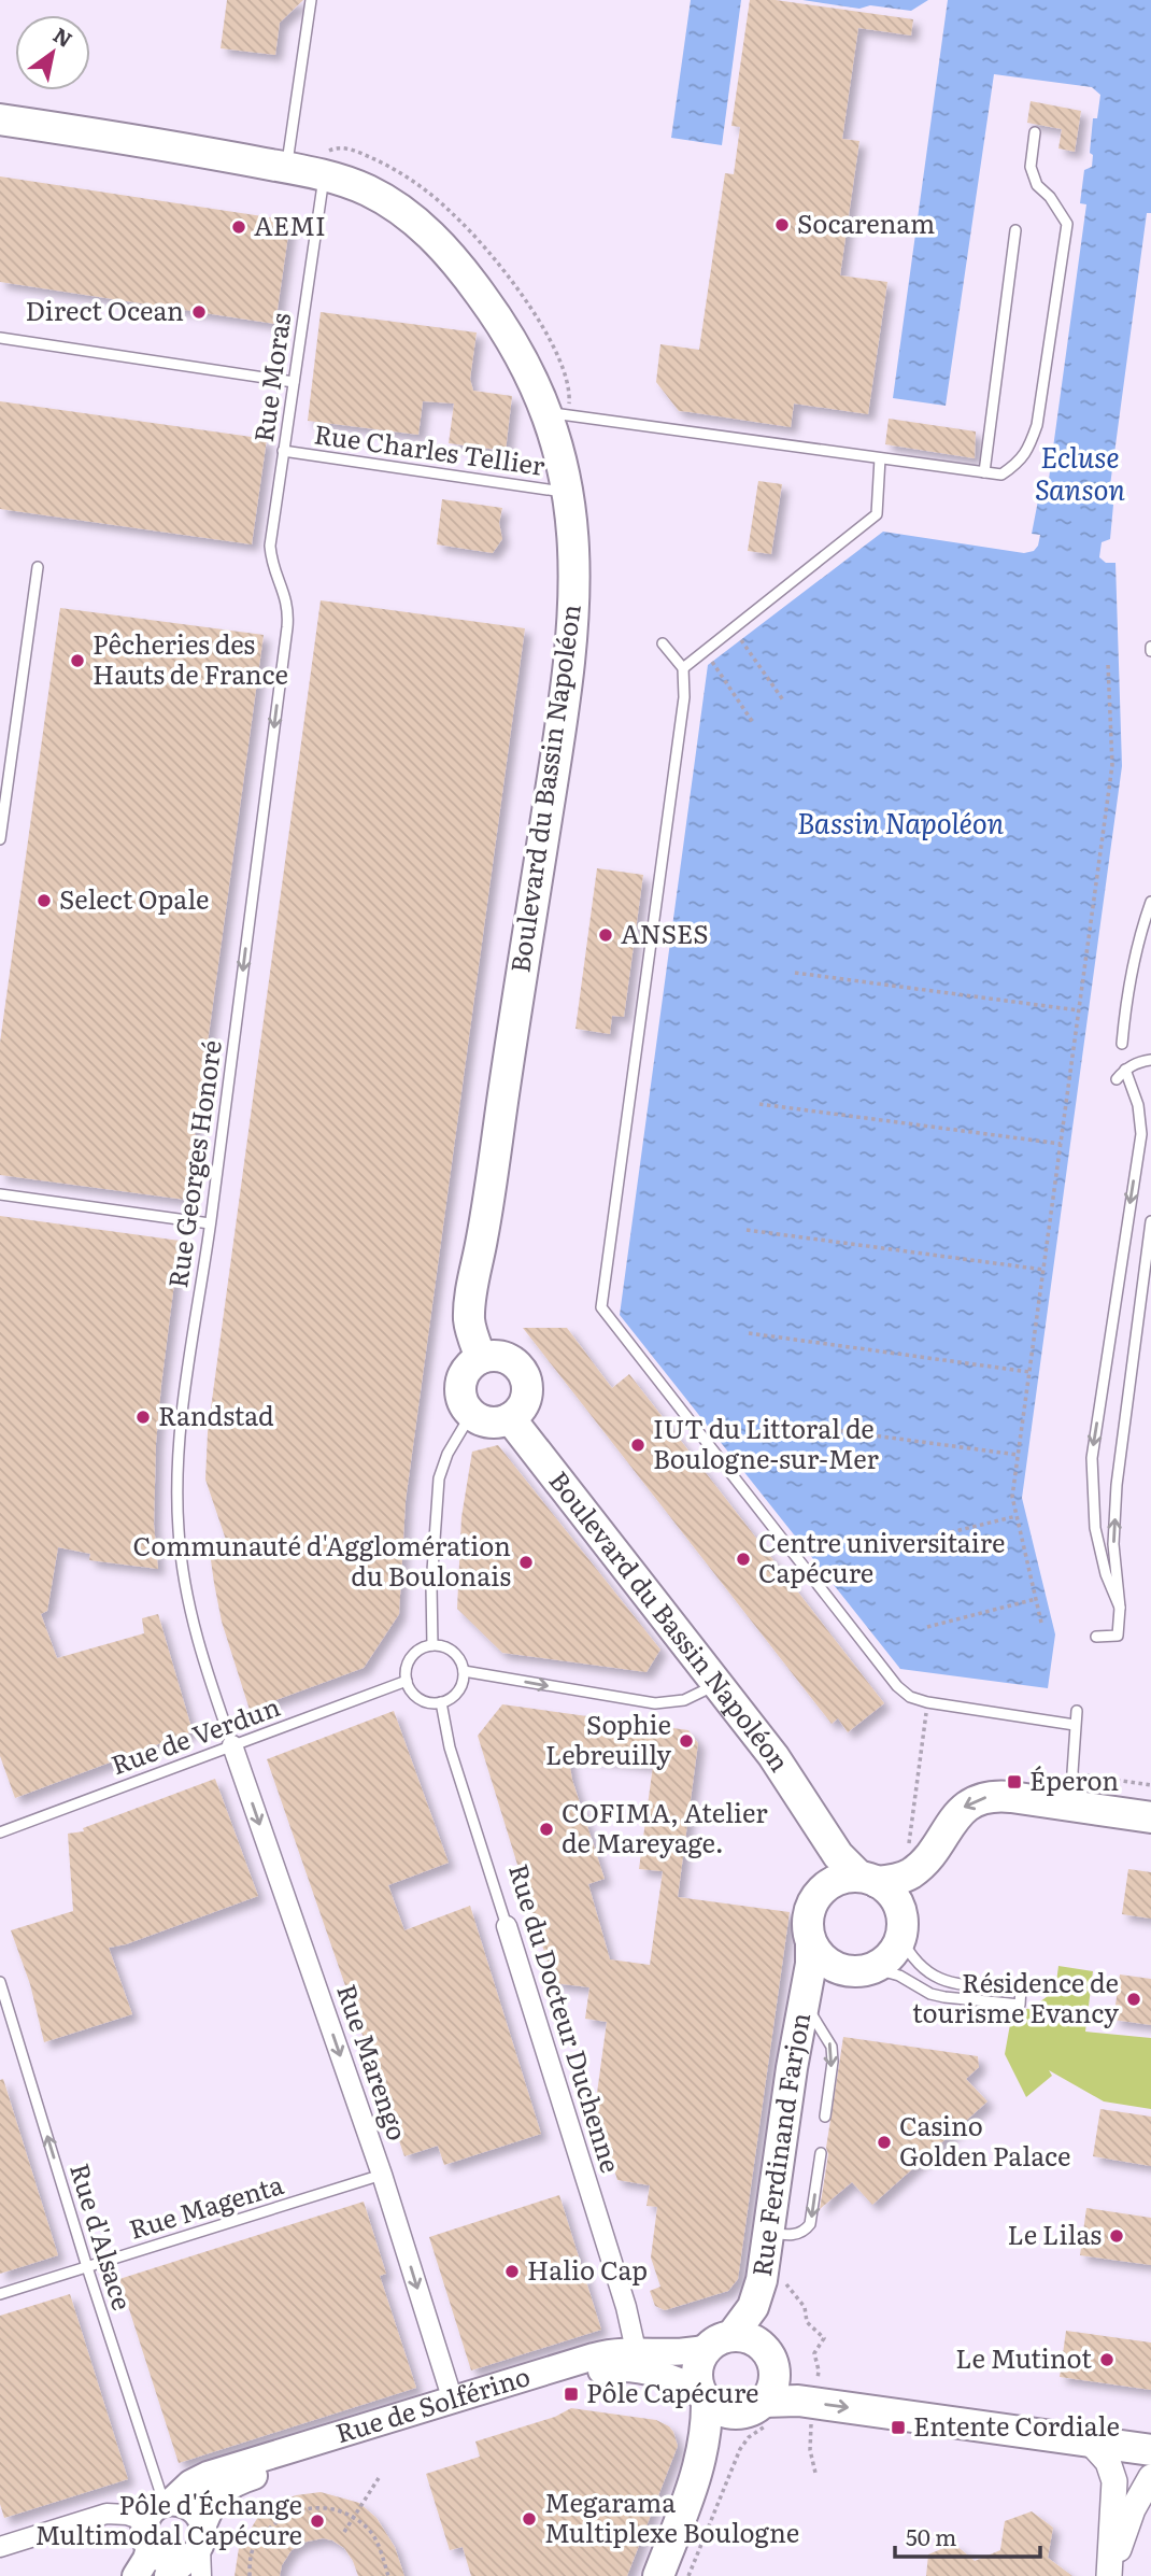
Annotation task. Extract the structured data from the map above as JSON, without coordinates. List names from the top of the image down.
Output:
{
  "streets": {
    "main road": ["Boulevard du Bassin Napoléon", "Rue Ferdinand Farjon", "Rue de Solférino"],
    "street": ["Rue du Docteur Duchenne", "Rue Marengo"],
    "lane": [
      "Rue Moras",
      "Rue Charles Tellier",
      "Rue Georges Honoré",
      "Rue de Verdun",
      "Rue Magenta",
      "Rue d'Alsace"
    ]
  },
  "crossings": [
    ["Rue Moras", "Rue Charles Tellier"],
    ["Rue Moras", "Boulevard du Bassin Napoléon"],
    ["Rue Moras", "Rue Georges Honoré"],
    ["Rue Charles Tellier", "Boulevard du Bassin Napoléon"],
    ["Boulevard du Bassin Napoléon", "Rue Ferdinand Farjon"],
    ["Rue Georges Honoré", "Rue de Verdun"],
    ["Rue Georges Honoré", "Rue Marengo"],
    ["Rue de Verdun", "Rue du Docteur Duchenne"],
    ["Rue de Verdun", "Rue Marengo"],
    ["Rue du Docteur Duchenne", "Rue de Solférino"],
    ["Rue Marengo", "Rue Magenta"],
    ["Rue Marengo", "Rue de Solférino"],
    ["Rue Ferdinand Farjon", "Rue de Solférino"],
    ["Rue Magenta", "Rue d'Alsace"],
    ["Rue d'Alsace", "Rue de Solférino"]
  ],
  "one_way": ["Rue Georges Honoré", "Rue Marengo", "Rue d'Alsace"],
  "water": ["Ecluse Sanson", "Bassin Napoléon"],
  "places": {
    "other": [
      "Socarenam",
      "AEMI",
      "Direct Ocean",
      "Pêcheries des Hauts de France",
      "Select Opale",
      "ANSES",
      "Randstad",
      "IUT du Littoral de Boulogne-sur-Mer",
      "Centre universitaire Capécure",
      "Communauté d'Agglomération du Boulonais",
      "Sophie Lebreuilly",
      "COFIMA, Atelier de Mareyage.",
      "Résidence de tourisme Evancy",
      "Casino Golden Palace",
      "Le Lilas",
      "Halio Cap",
      "Le Mutinot",
      "Megarama Multiplexe Boulogne",
      "Pôle d'Échange Multimodal Capécure"
    ],
    "transit": ["Éperon", "Pôle Capécure", "Entente Cordiale"]
  },
  "scale_bar": "50 m",
  "north": "top right"
}
